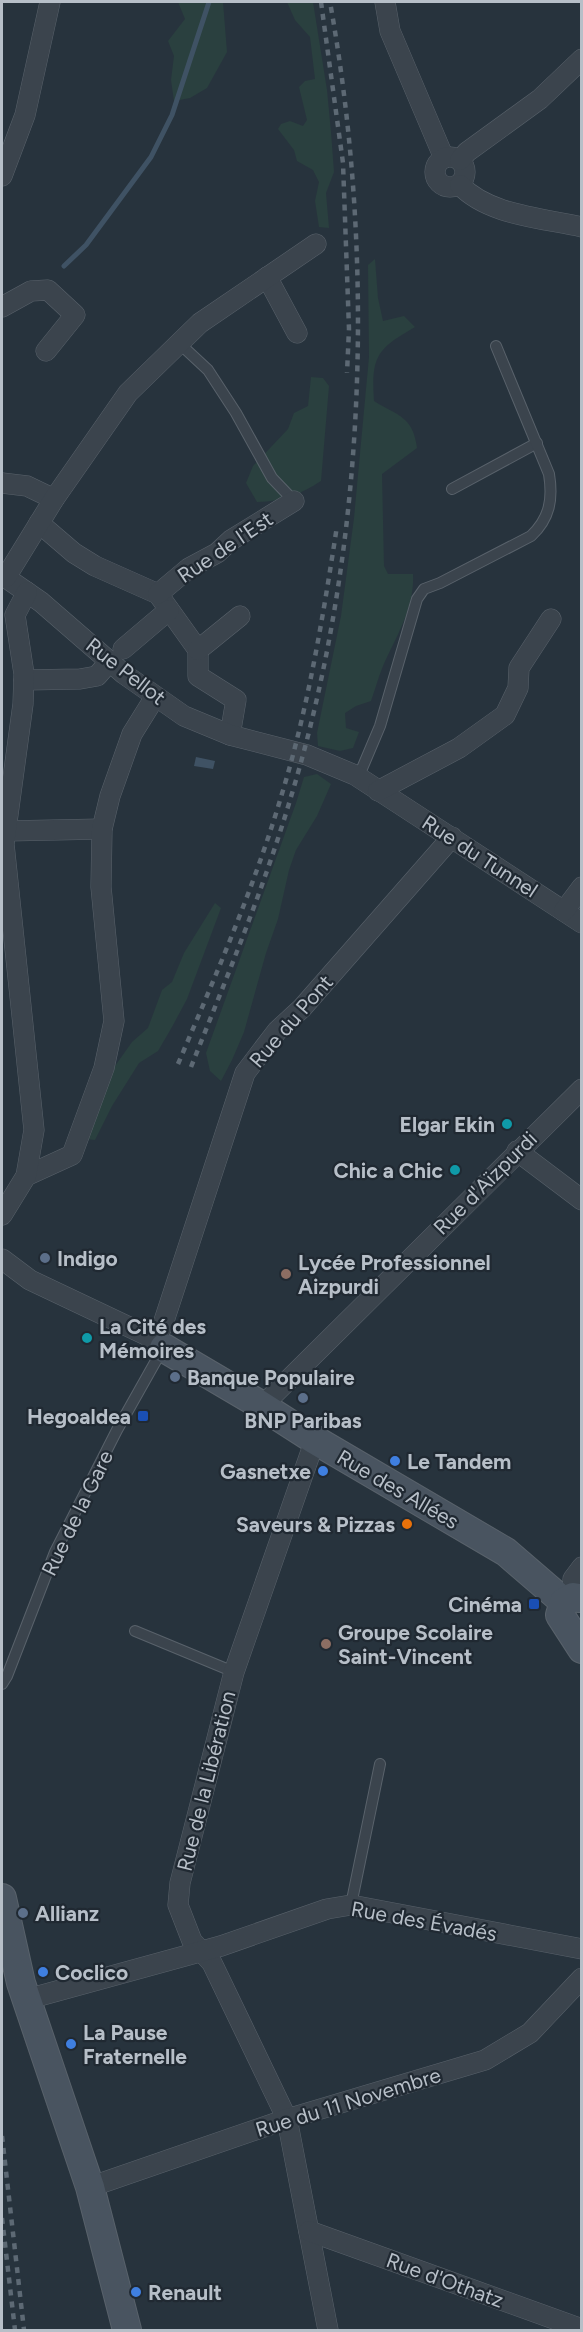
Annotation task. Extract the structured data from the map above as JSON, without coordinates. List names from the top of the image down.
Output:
{
  "streets": {
    "street": [
      "Rue de l'Est",
      "Rue Pellot",
      "Rue du Tunnel",
      "Rue du Pont",
      "Rue d'Aïzpurdi",
      "Rue des Allées",
      "Rue de la Libération",
      "Rue des Évadés",
      "Rue du 11 Novembre",
      "Rue d'Othatz"
    ],
    "lane": ["Rue de la Gare"]
  },
  "crossings": [
    ["Rue de l'Est", "Rue Pellot"],
    ["Rue Pellot", "Rue du Tunnel"],
    ["Rue du Tunnel", "Rue du Pont"],
    ["Rue du Pont", "Rue des Allées"],
    ["Rue du Pont", "Rue de la Gare"],
    ["Rue d'Aïzpurdi", "Rue des Allées"],
    ["Rue des Allées", "Rue de la Gare"],
    ["Rue des Allées", "Rue de la Libération"],
    ["Rue de la Libération", "Rue des Évadés"],
    ["Rue de la Libération", "Rue du 11 Novembre"],
    ["Rue de la Libération", "Rue d'Othatz"]
  ],
  "places": {
    "other": [
      "Elgar Ekin",
      "Chic a Chic",
      "Indigo",
      "Lycée Professionnel Aizpurdi",
      "La Cité des Mémoires",
      "Banque Populaire",
      "BNP Paribas",
      "Le Tandem",
      "Gasnetxe",
      "Saveurs & Pizzas",
      "Groupe Scolaire Saint-Vincent",
      "Allianz",
      "Coclico",
      "La Pause Fraternelle",
      "Renault"
    ],
    "transit": ["Hegoaldea", "Cinéma"]
  }
}
